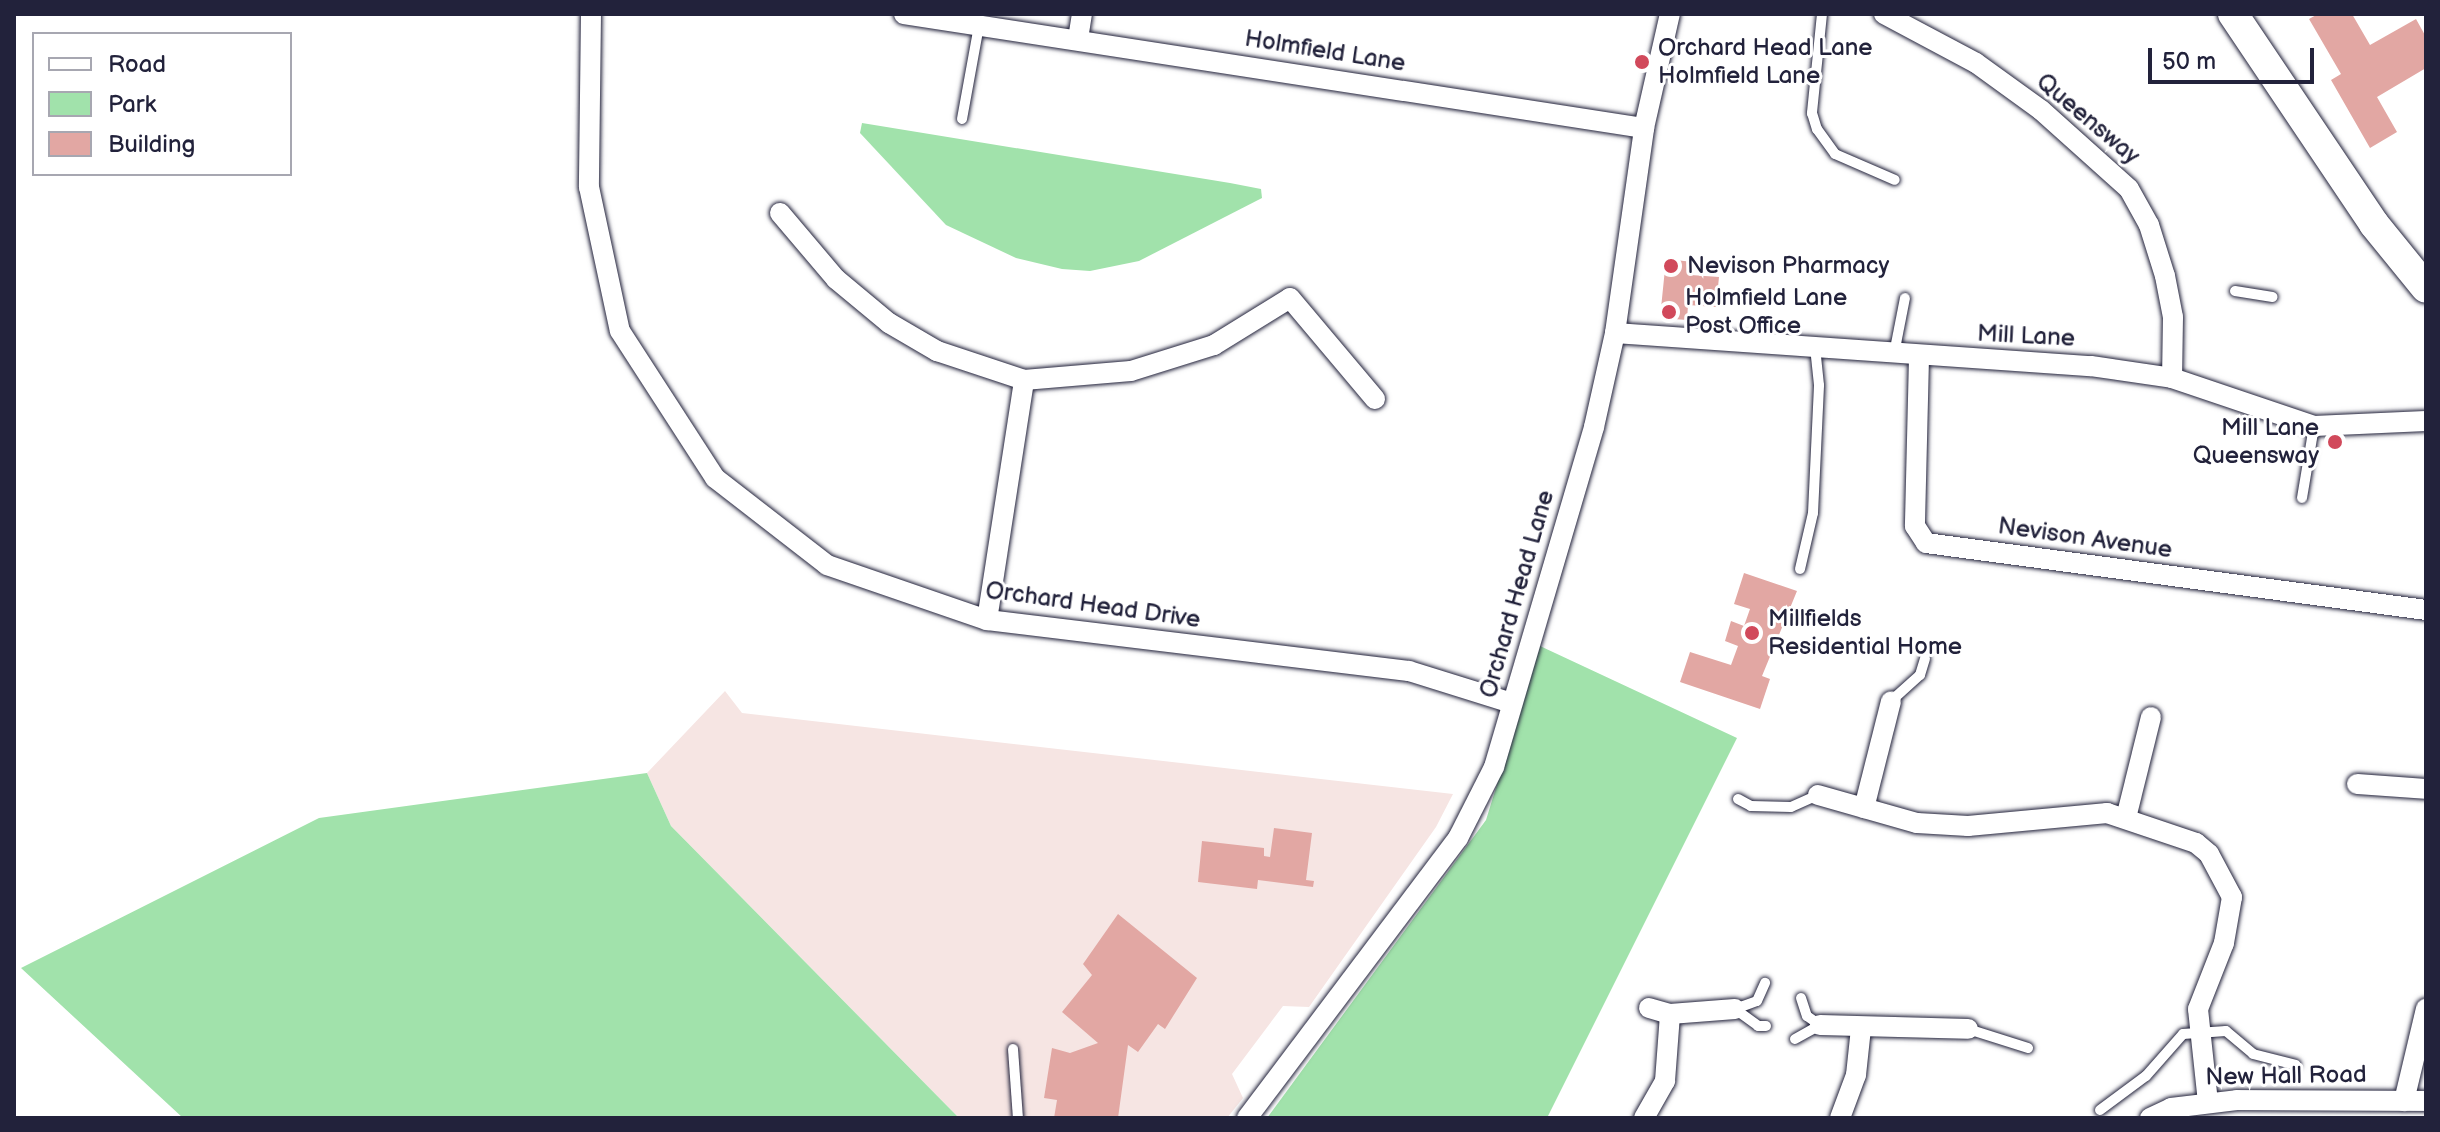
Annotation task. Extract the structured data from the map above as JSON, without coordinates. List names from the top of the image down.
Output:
{
  "streets": {
    "street": [
      "Holmfield Lane",
      "Queensway",
      "Mill Lane",
      "Nevison Avenue",
      "Orchard Head Lane",
      "Orchard Head Drive",
      "New Hall Road"
    ]
  },
  "crossings": [
    ["Holmfield Lane", "Orchard Head Lane"],
    ["Queensway", "Mill Lane"],
    ["Mill Lane", "Nevison Avenue"],
    ["Mill Lane", "Orchard Head Lane"],
    ["Orchard Head Lane", "Orchard Head Drive"]
  ],
  "places": [
    "Orchard Head Lane Holmfield Lane",
    "Nevison Pharmacy",
    "Holmfield Lane Post Office",
    "Mill Lane Queensway",
    "Millfields Residential Home"
  ],
  "legend": ["Road", "Park", "Building"],
  "scale_bar": "50 m"
}
